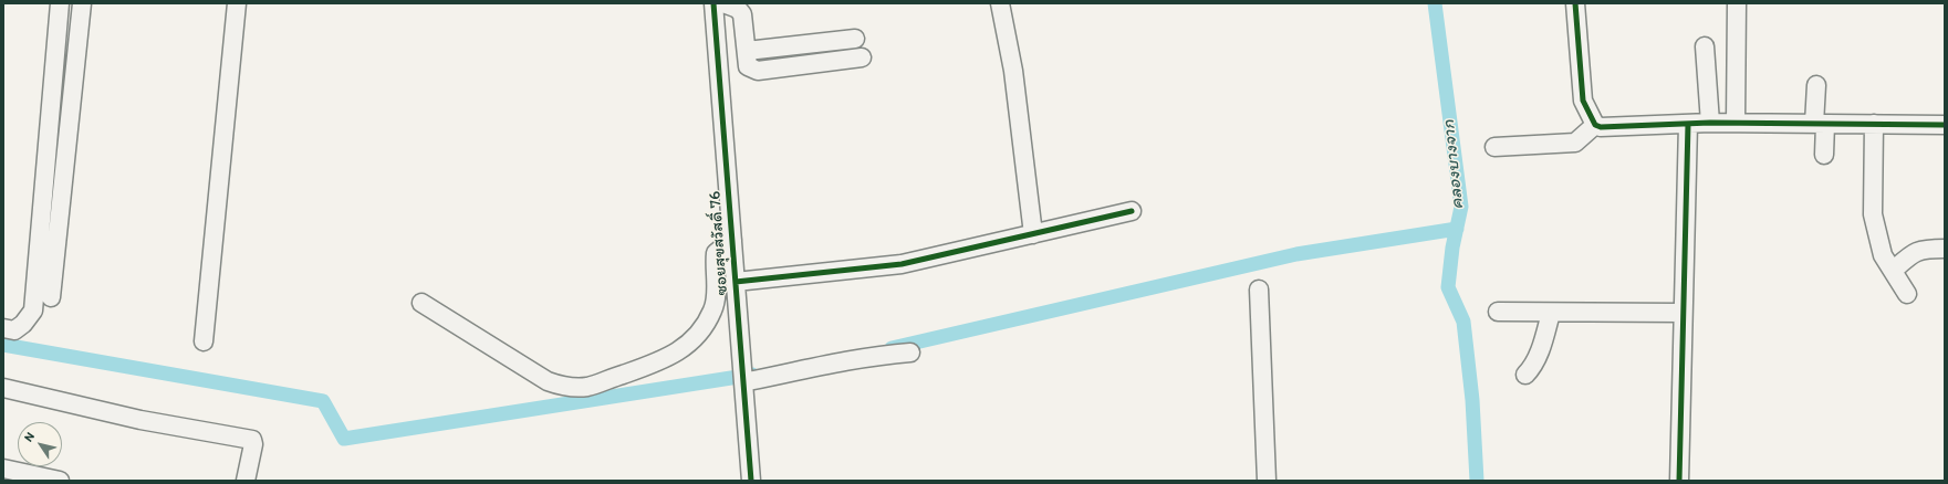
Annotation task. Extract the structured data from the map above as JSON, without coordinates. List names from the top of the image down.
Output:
{
  "streets": {
    "street": ["ซอยสุขสวัสดิ์ 76"]
  },
  "water": ["คลองบางจาก"],
  "north": "top left"
}
